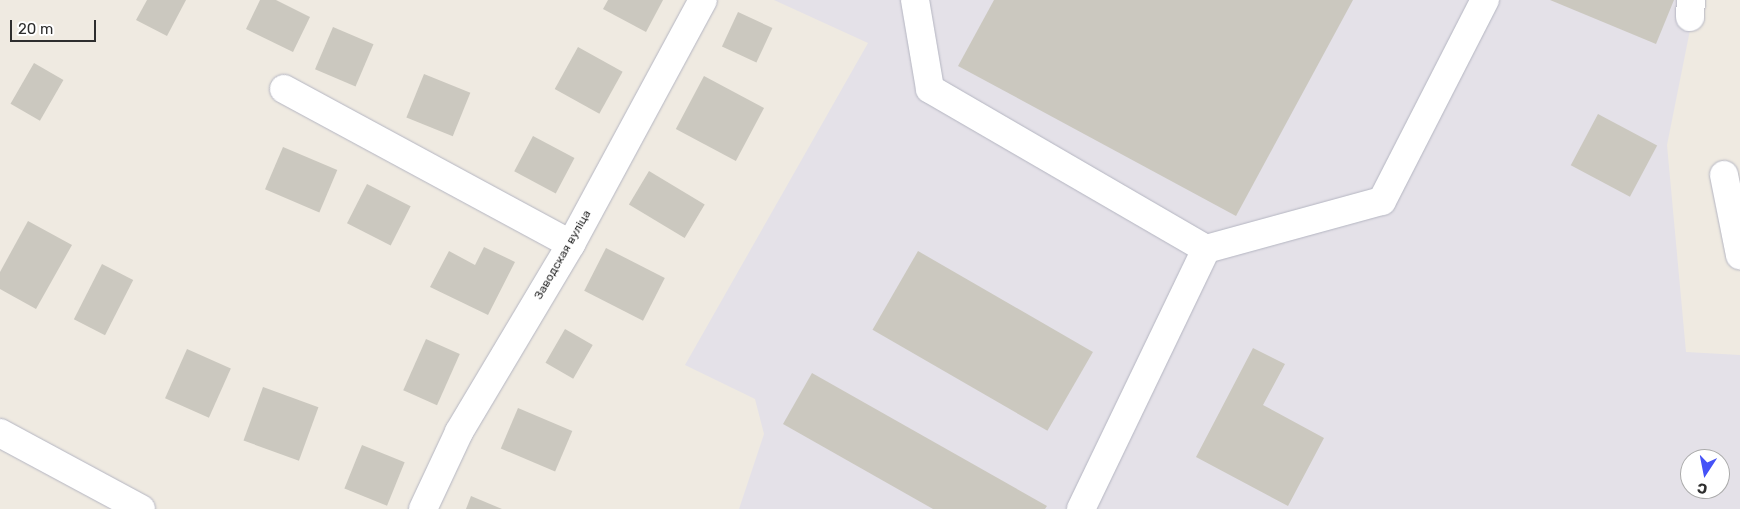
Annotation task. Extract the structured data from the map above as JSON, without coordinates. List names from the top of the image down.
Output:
{
  "streets": {
    "street": ["Заводская вуліца"]
  },
  "scale_bar": "20 m",
  "north": "bottom"
}
